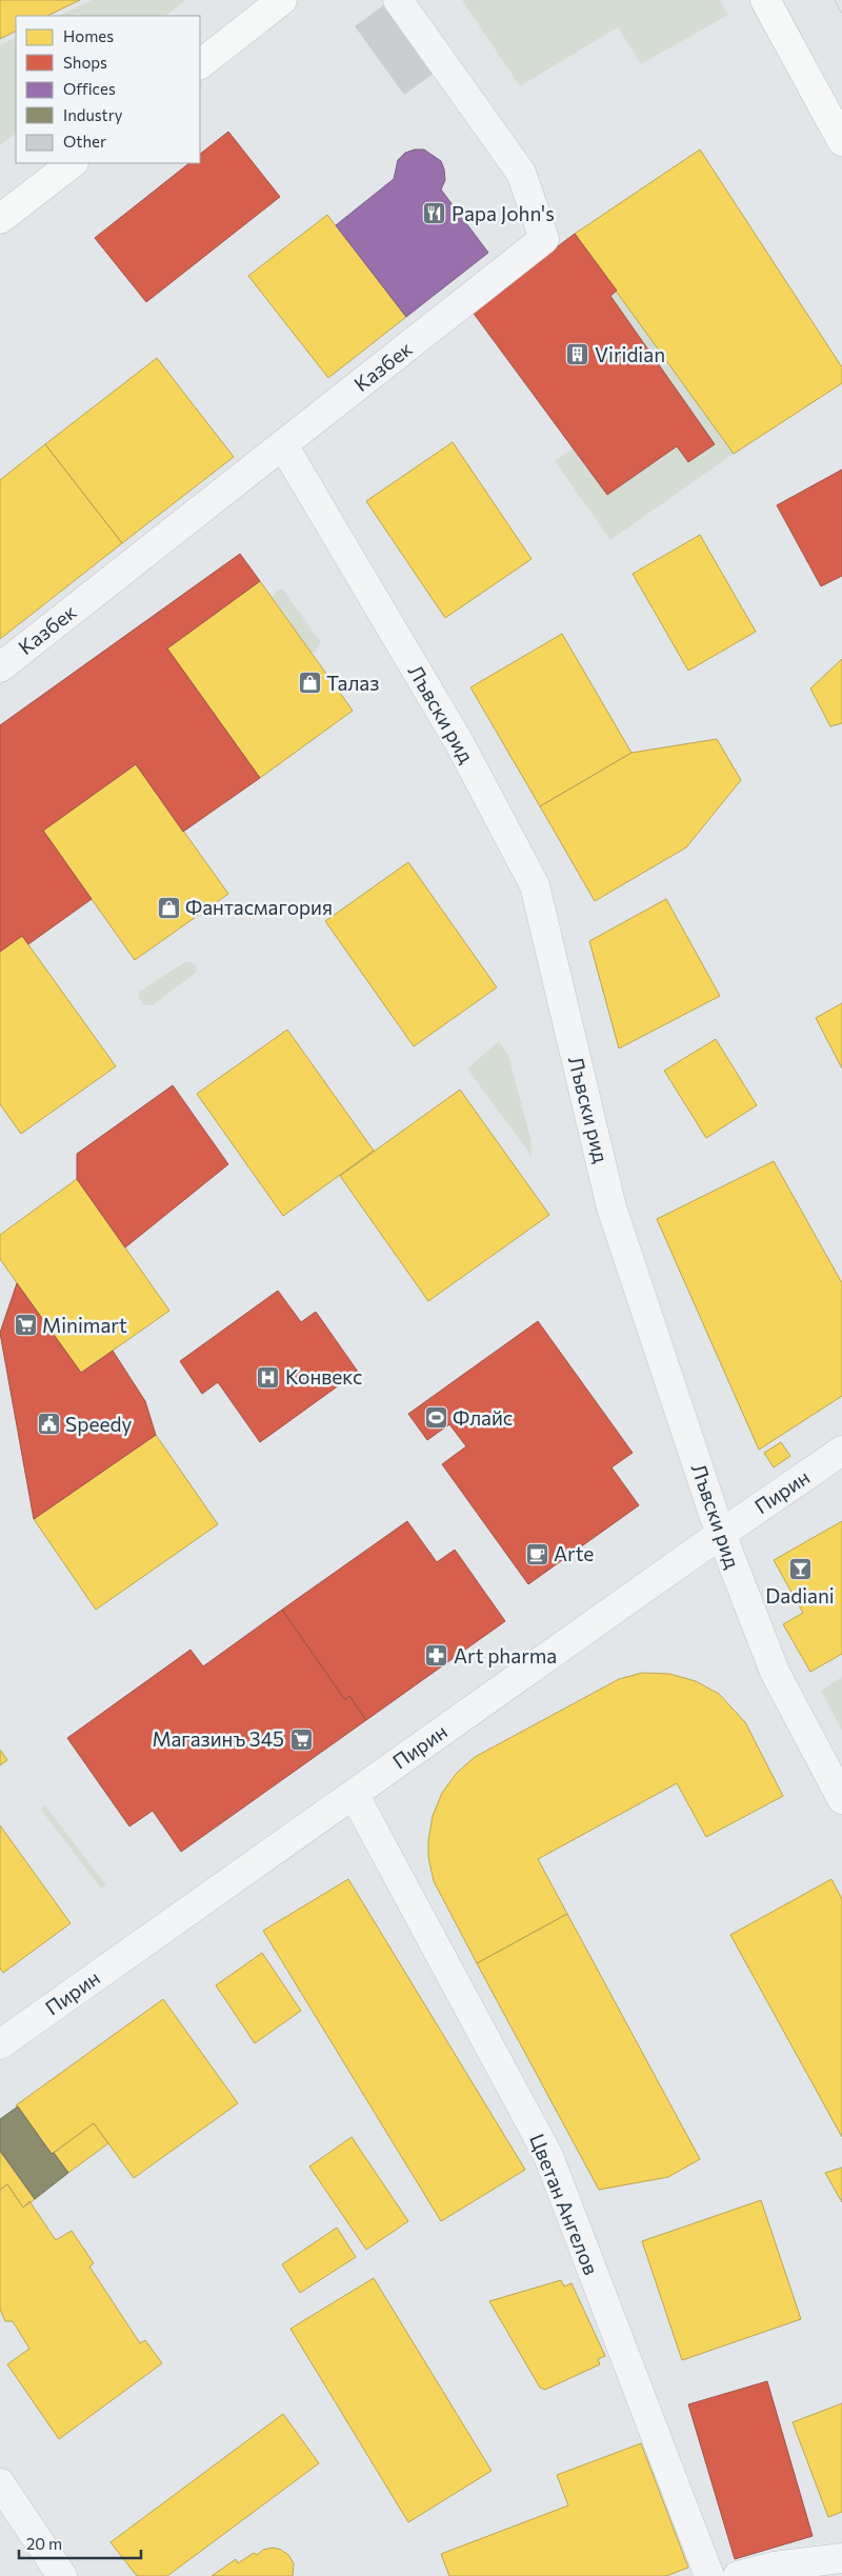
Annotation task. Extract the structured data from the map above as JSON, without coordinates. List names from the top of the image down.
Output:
{
  "streets": {
    "street": [
      "Казбек",
      "Лъвски рид",
      "Пирин",
      "Цветан Ангелов"
    ]
  },
  "crossings": [
    ["Казбек", "Лъвски рид"],
    ["Лъвски рид", "Пирин"],
    ["Пирин", "Цветан Ангелов"]
  ],
  "places": {
    "restaurant": ["Papa John's"],
    "building": ["Viridian"],
    "shop": ["Талаз", "Фантасмагория"],
    "supermarket": ["Minimart", "Магазинъ 345"],
    "hospital": ["Конвекс"],
    "sports": ["Флайс"],
    "public building": ["Speedy"],
    "cafe": ["Arte"],
    "bar": ["Dadiani"],
    "pharmacy": ["Art pharma"]
  },
  "legend": [
    "Homes",
    "Shops",
    "Offices",
    "Industry",
    "Other"
  ],
  "scale_bar": "20 m"
}
